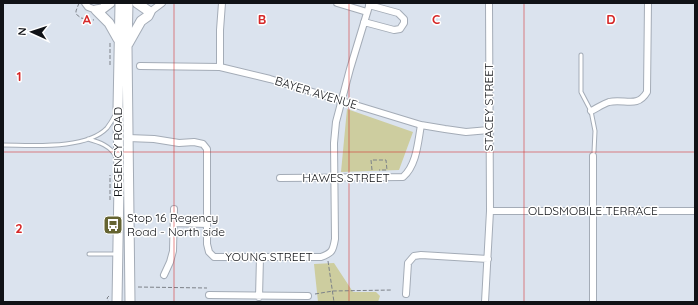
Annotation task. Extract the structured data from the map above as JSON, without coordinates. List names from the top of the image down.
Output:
{
  "streets": {
    "main road": ["REGENCY ROAD"],
    "street": [
      "BAYER AVENUE",
      "STACEY STREET",
      "HAWES STREET",
      "OLDSMOBILE TERRACE",
      "YOUNG STREET"
    ]
  },
  "crossings": [
    ["BAYER AVENUE", "STACEY STREET"],
    ["BAYER AVENUE", "HAWES STREET"],
    ["BAYER AVENUE", "YOUNG STREET"],
    ["STACEY STREET", "OLDSMOBILE TERRACE"],
    ["REGENCY ROAD", "YOUNG STREET"],
    ["HAWES STREET", "YOUNG STREET"]
  ],
  "places": {
    "bus stop": ["Stop 16 Regency Road - North side"]
  },
  "north": "left",
  "grid": {
    "columns": [
      "A",
      "B",
      "C",
      "D"
    ],
    "rows": ["1", "2"]
  }
}
